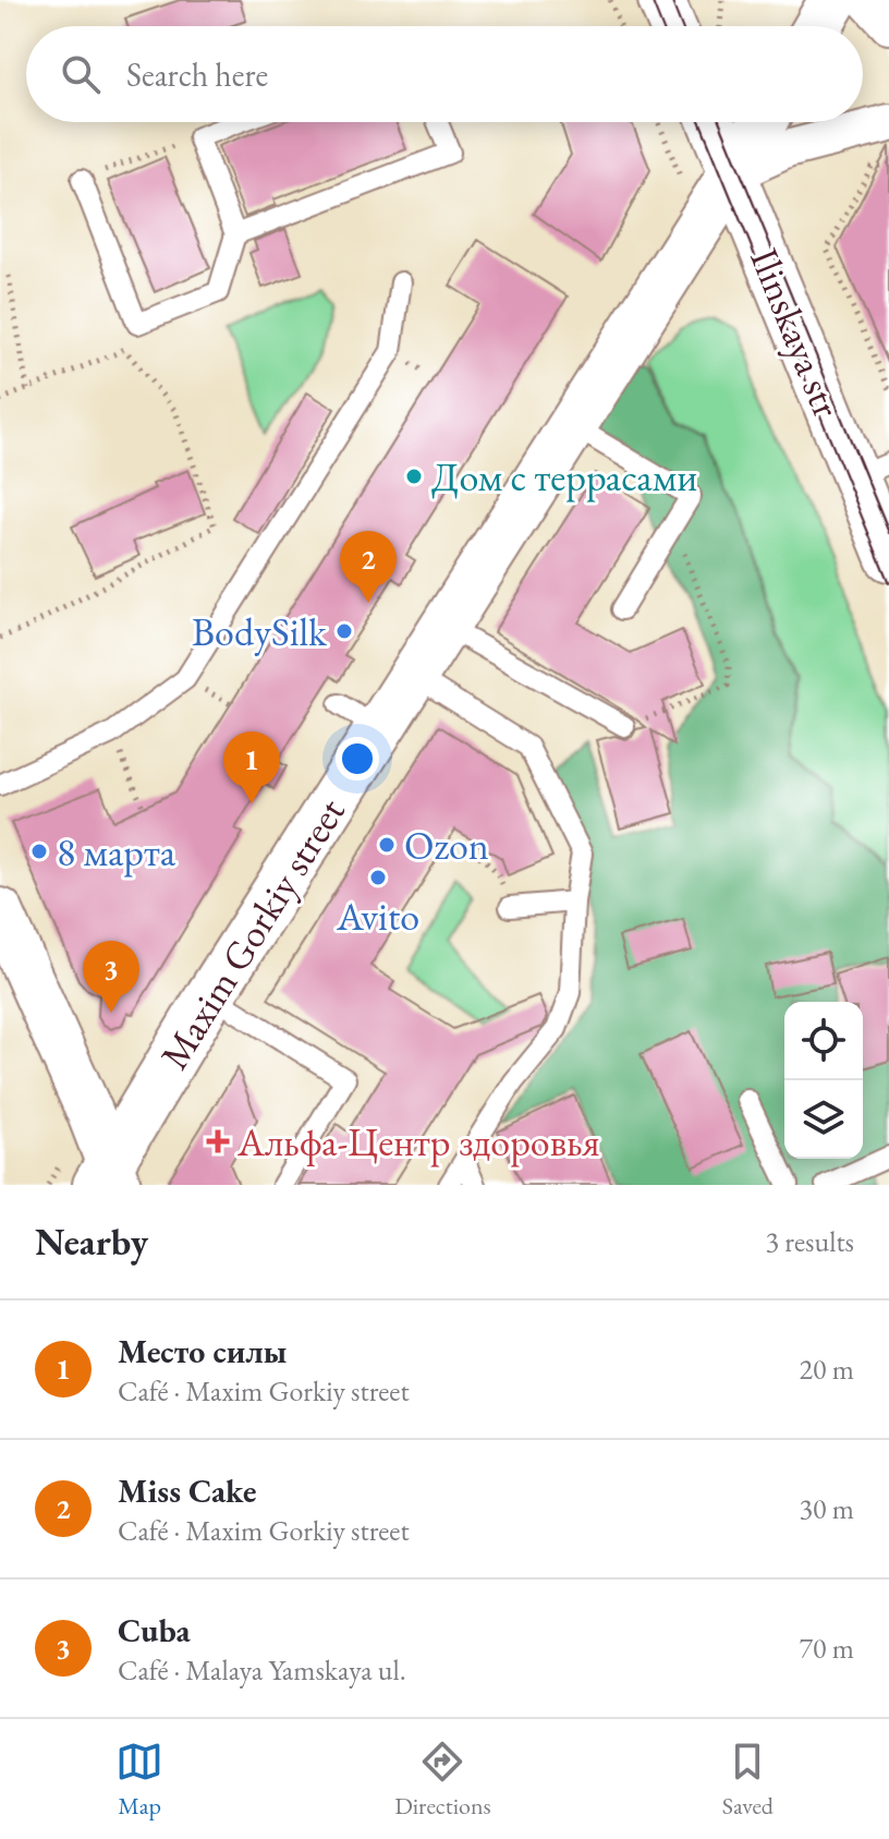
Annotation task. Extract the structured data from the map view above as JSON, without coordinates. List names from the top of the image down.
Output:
{
  "streets": {
    "main road": ["Maxim Gorkiy street"],
    "street": ["Ilinskaya str"]
  },
  "crossings": [
    ["Ilinskaya str", "Maxim Gorkiy street"]
  ],
  "places": {
    "other": [
      "Дом с террасами",
      "BodySilk",
      "Ozon",
      "8 марта",
      "Avito"
    ],
    "health": ["Альфа-Центр здоровья"]
  },
  "page": {
    "search": "Search here",
    "pins": ["2", "1", "3"],
    "heading": ["Nearby", "3 results"],
    "list": [
      {
        "mark": "1",
        "name": "Место силы",
        "note": "Café · Maxim Gorkiy street",
        "value": "20 m"
      },
      {
        "mark": "2",
        "name": "Miss Cake",
        "note": "Café · Maxim Gorkiy street",
        "value": "30 m"
      },
      {
        "mark": "3",
        "name": "Cuba",
        "note": "Café · Malaya Yamskaya ul.",
        "value": "70 m"
      }
    ],
    "nav": ["Map", "Directions", "Saved"]
  }
}
